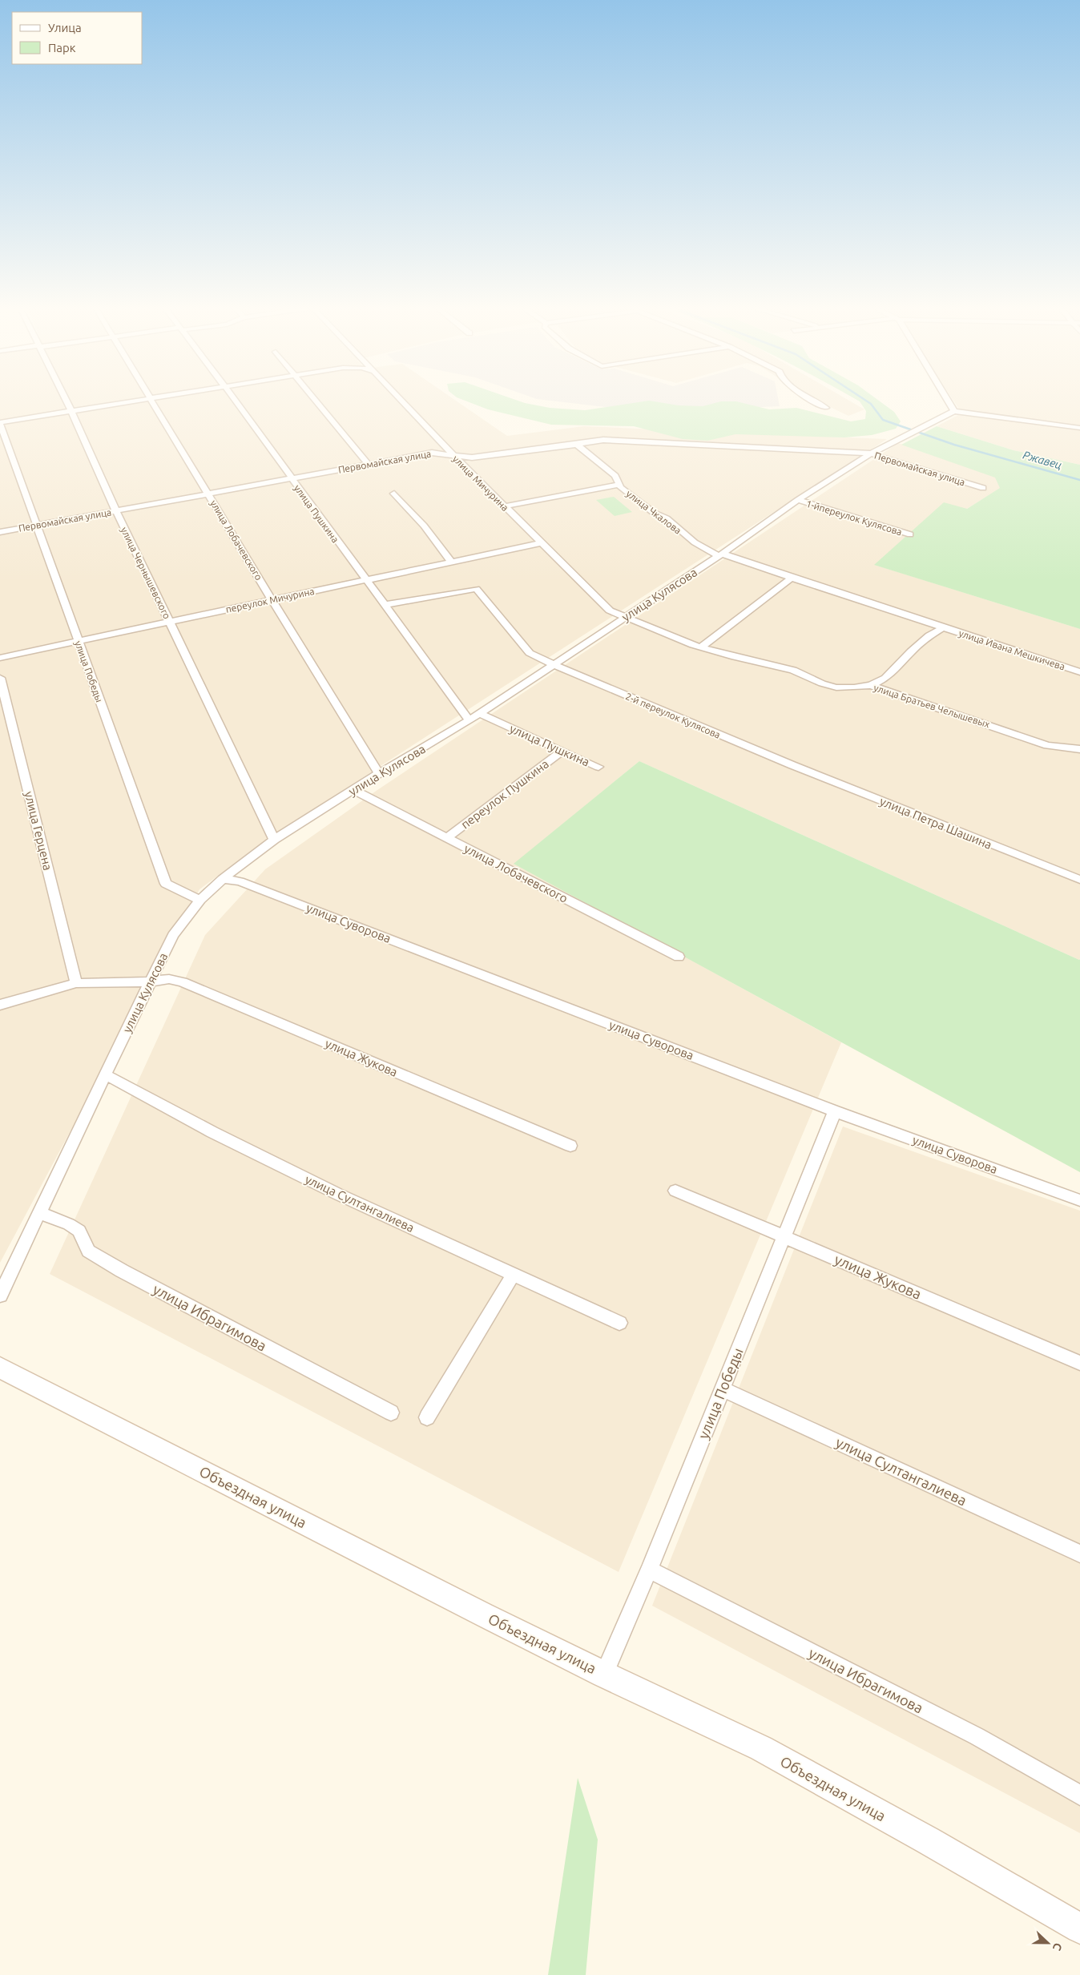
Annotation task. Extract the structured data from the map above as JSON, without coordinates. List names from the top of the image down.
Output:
{
  "streets": {
    "street": [
      "Первомайская улица",
      "улица Мичурина",
      "улица Чкалова",
      "улица Пушкина",
      "1-йпереулок Кулясова",
      "улица Лобачевского",
      "улица Чернышевского",
      "улица Кулясова",
      "переулок Мичурина",
      "улица Ивана Мешкичева",
      "улица Победы",
      "улица Братьев Челышевых",
      "2-й переулок Кулясова",
      "переулок Пушкина",
      "улица Петра Шашина",
      "улица Герцена",
      "улица Суворова",
      "улица Жукова",
      "улица Султангалиева",
      "улица Ибрагимова",
      "Объездная улица"
    ]
  },
  "crossings": [
    ["Первомайская улица", "улица Мичурина"],
    ["Первомайская улица", "улица Чкалова"],
    ["Первомайская улица", "улица Пушкина"],
    ["Первомайская улица", "улица Лобачевского"],
    ["Первомайская улица", "улица Чернышевского"],
    ["Первомайская улица", "улица Кулясова"],
    ["Первомайская улица", "улица Победы"],
    ["улица Мичурина", "улица Кулясова"],
    ["улица Мичурина", "переулок Мичурина"],
    ["улица Мичурина", "улица Братьев Челышевых"],
    ["улица Чкалова", "улица Кулясова"],
    ["улица Чкалова", "улица Ивана Мешкичева"],
    ["улица Пушкина", "улица Кулясова"],
    ["улица Пушкина", "переулок Мичурина"],
    ["улица Пушкина", "2-й переулок Кулясова"],
    ["улица Пушкина", "переулок Пушкина"],
    ["1-йпереулок Кулясова", "улица Кулясова"],
    ["улица Лобачевского", "улица Кулясова"],
    ["улица Лобачевского", "переулок Мичурина"],
    ["улица Лобачевского", "переулок Пушкина"],
    ["улица Чернышевского", "улица Кулясова"],
    ["улица Чернышевского", "переулок Мичурина"],
    ["улица Кулясова", "улица Победы"],
    ["улица Кулясова", "улица Братьев Челышевых"],
    ["улица Кулясова", "2-й переулок Кулясова"],
    ["улица Кулясова", "улица Суворова"],
    ["улица Кулясова", "улица Жукова"],
    ["улица Кулясова", "улица Султангалиева"],
    ["улица Кулясова", "улица Ибрагимова"],
    ["переулок Мичурина", "улица Победы"],
    ["улица Победы", "улица Суворова"],
    ["улица Победы", "улица Жукова"],
    ["улица Победы", "улица Султангалиева"],
    ["улица Победы", "улица Ибрагимова"],
    ["улица Победы", "Объездная улица"],
    ["2-й переулок Кулясова", "улица Петра Шашина"],
    ["улица Герцена", "улица Жукова"]
  ],
  "water": ["Ржавец"],
  "legend": ["Улица", "Парк"],
  "north": "right"
}
